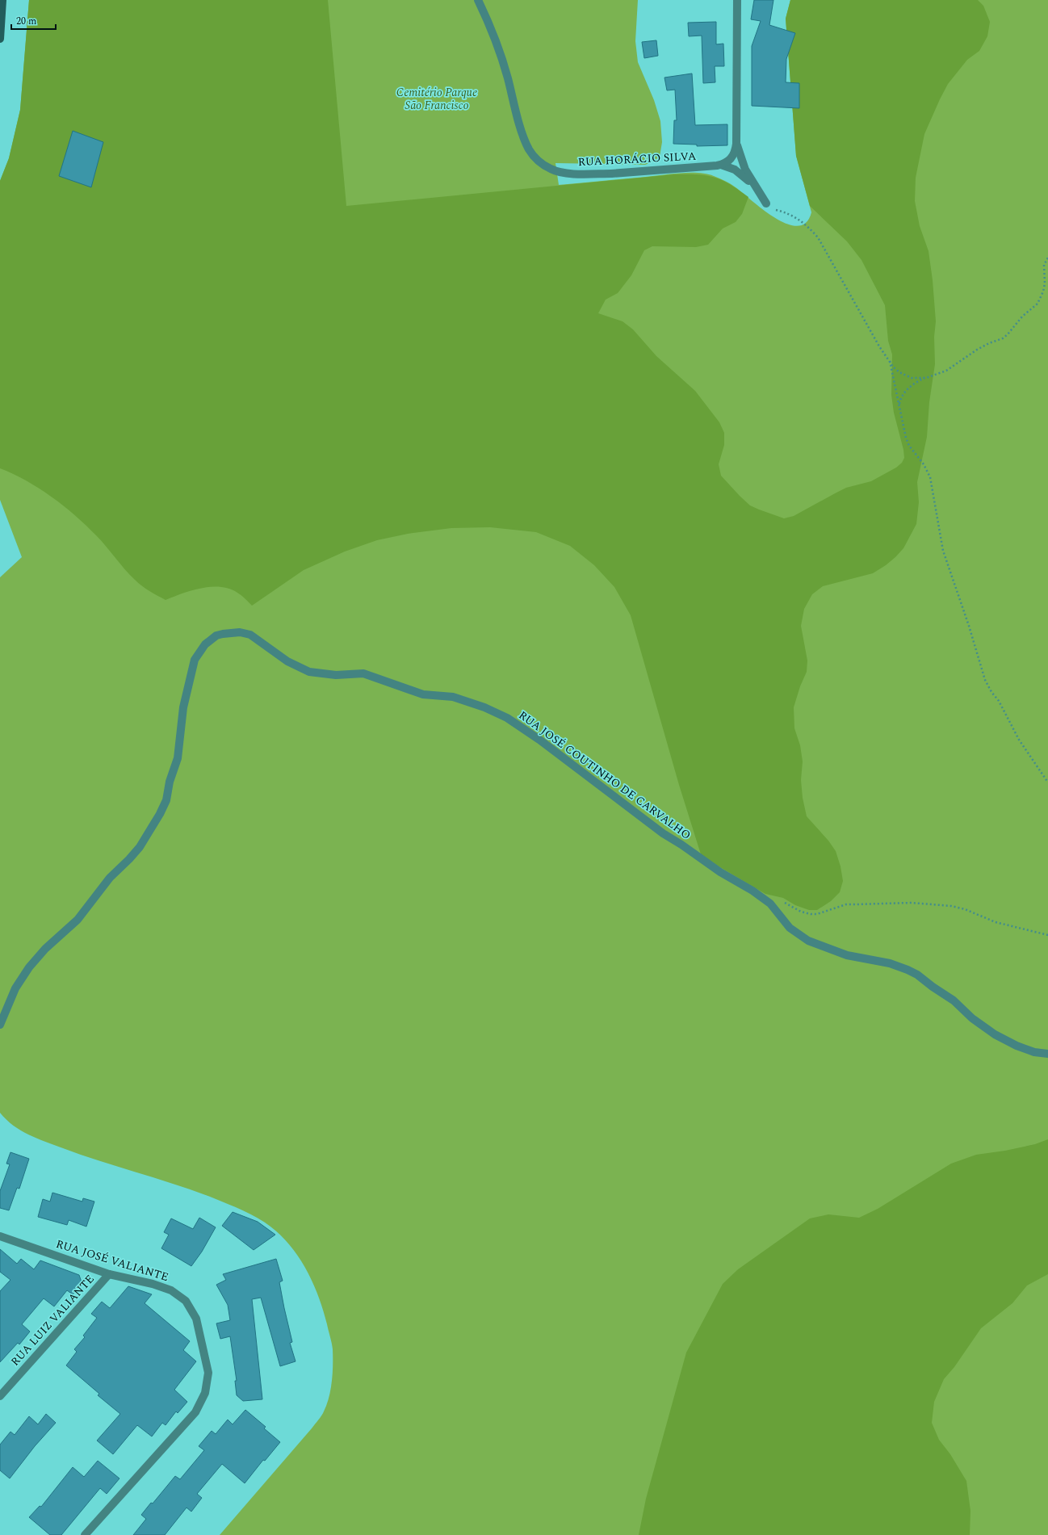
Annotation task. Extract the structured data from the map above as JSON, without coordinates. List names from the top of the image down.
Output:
{
  "streets": {
    "street": [
      "RUA HORÁCIO SILVA",
      "RUA JOSÉ COUTINHO DE CARVALHO",
      "RUA JOSÉ VALIANTE",
      "RUA LUIZ VALIANTE"
    ]
  },
  "crossings": [
    ["RUA JOSÉ VALIANTE", "RUA LUIZ VALIANTE"]
  ],
  "parks": ["Cemitério Parque São Francisco"],
  "scale_bar": "20 m"
}
